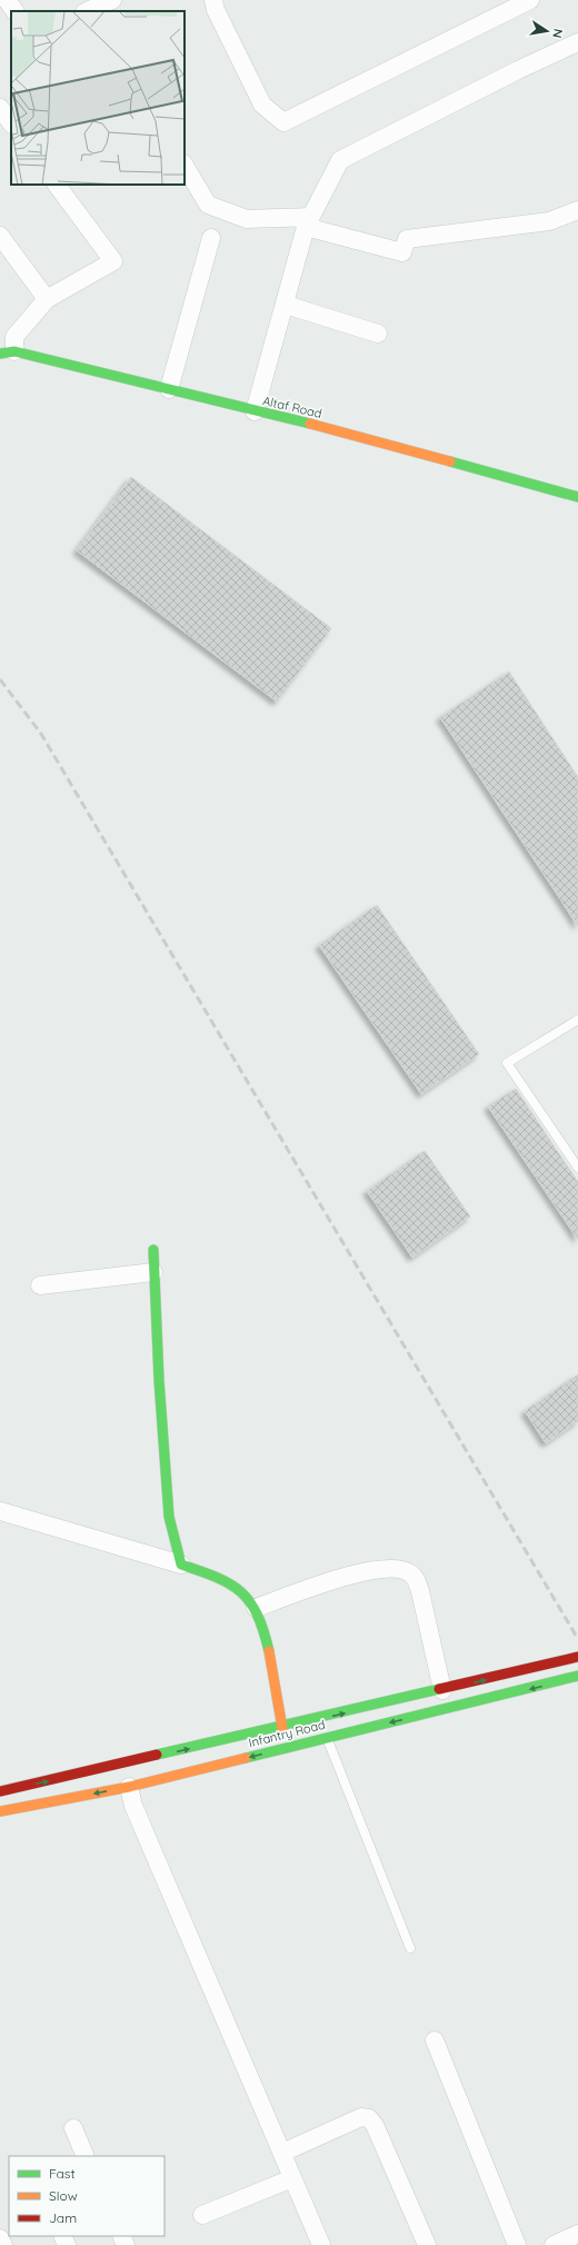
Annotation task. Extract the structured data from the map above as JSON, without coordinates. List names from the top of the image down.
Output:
{
  "streets": {
    "main road": ["Altaf Road", "Infantry Road"]
  },
  "legend": ["Fast", "Slow", "Jam"],
  "north": "right"
}
